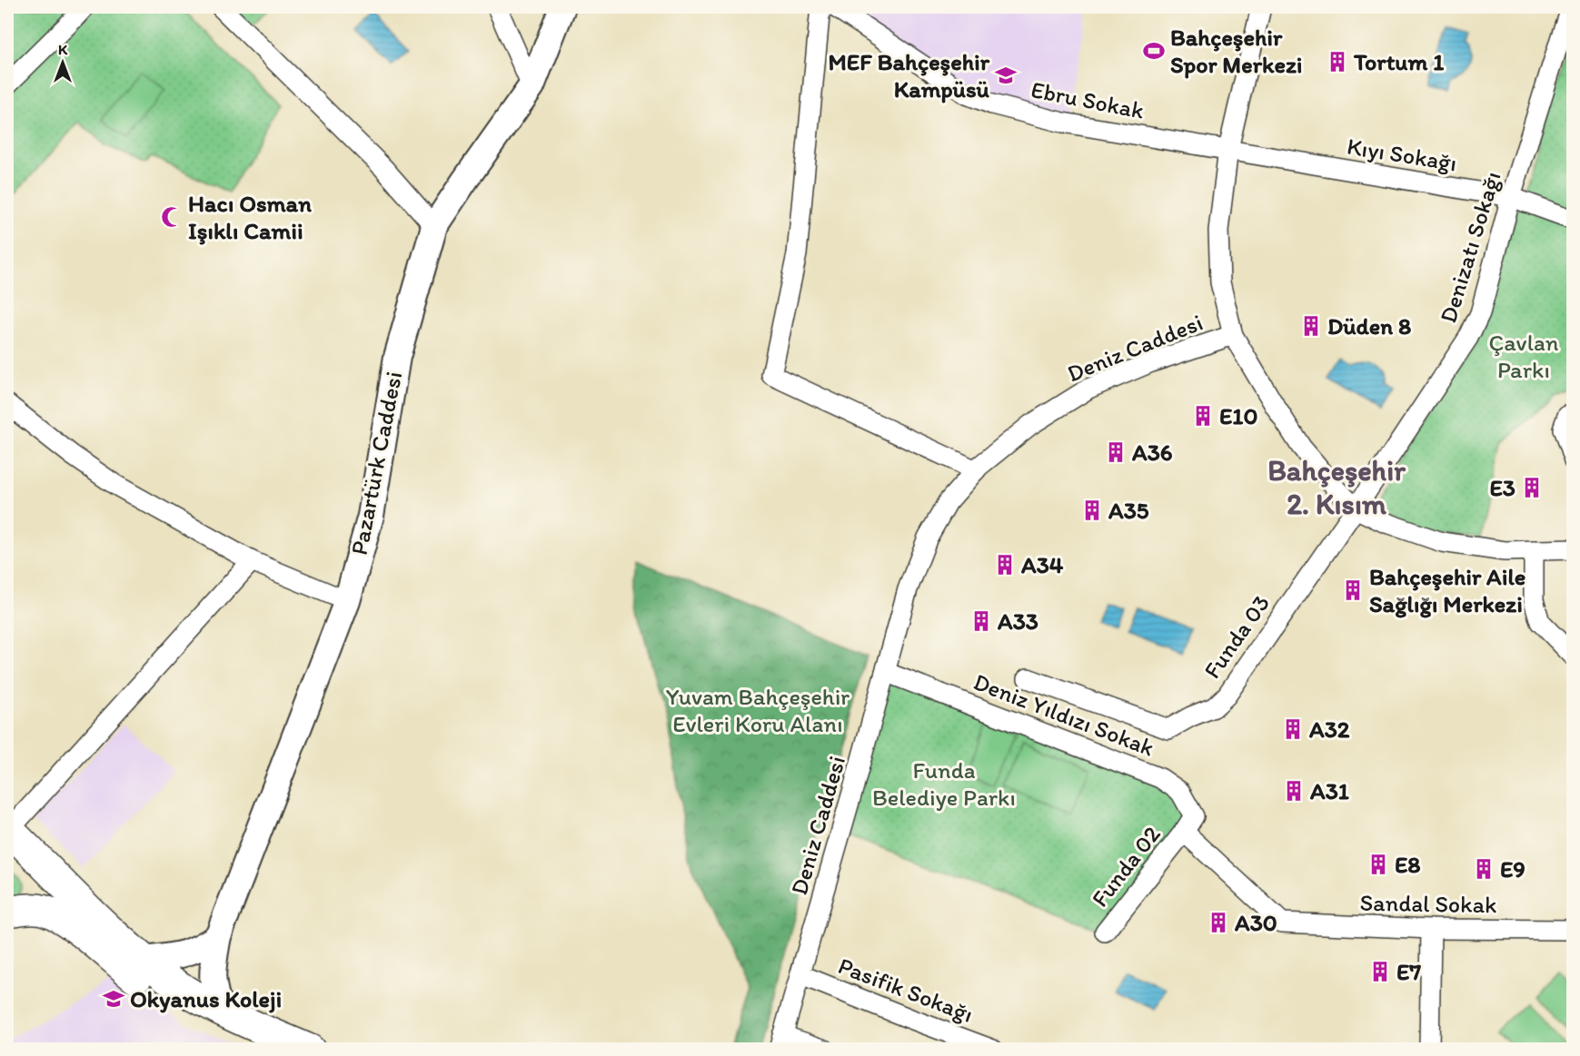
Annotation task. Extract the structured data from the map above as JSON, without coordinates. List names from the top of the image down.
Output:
{
  "streets": {
    "street": [
      "Ebru Sokak",
      "Kıyı Sokağı",
      "Denizatı Sokağı",
      "Deniz Caddesi",
      "Pazartürk Caddesi",
      "Funda 03",
      "Deniz Yıldızı Sokak",
      "Funda 02",
      "Sandal Sokak",
      "Pasifik Sokağı"
    ]
  },
  "crossings": [
    ["Ebru Sokak", "Kıyı Sokağı"],
    ["Kıyı Sokağı", "Denizatı Sokağı"],
    ["Denizatı Sokağı", "Funda 03"],
    ["Deniz Caddesi", "Deniz Yıldızı Sokak"],
    ["Deniz Caddesi", "Pasifik Sokağı"],
    ["Deniz Yıldızı Sokak", "Funda 02"],
    ["Deniz Yıldızı Sokak", "Sandal Sokak"],
    ["Funda 02", "Sandal Sokak"]
  ],
  "districts": ["Bahçeşehir 2. Kısım"],
  "parks": ["Çavlan Parkı", "Yuvam Bahçeşehir Evleri Koru Alanı", "Funda Belediye Parkı"],
  "places": {
    "sports": ["Bahçeşehir Spor Merkezi"],
    "building": [
      "Tortum 1",
      "Düden 8",
      "E10",
      "A36",
      "E3",
      "A35",
      "A34",
      "Bahçeşehir Aile Sağlığı Merkezi",
      "A33",
      "A32",
      "A31",
      "E8",
      "E9",
      "A30",
      "E7"
    ],
    "school or university": ["MEF Bahçeşehir Kampüsü", "Okyanus Koleji"],
    "mosque": ["Hacı Osman Işıklı Camii"]
  },
  "north": "top"
}
